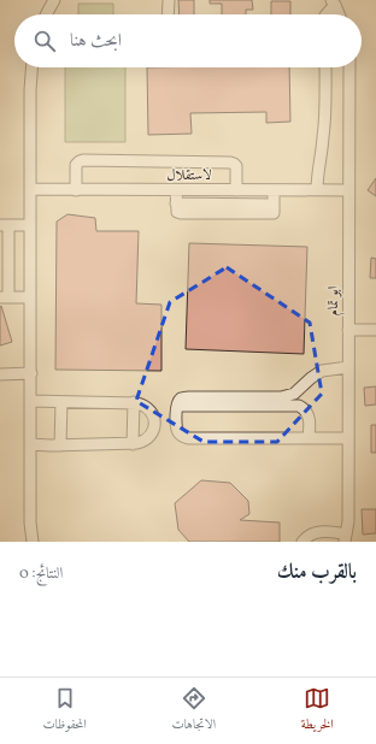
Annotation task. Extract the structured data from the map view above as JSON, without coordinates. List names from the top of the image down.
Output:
{
  "streets": {
    "street": ["لاستقلال", "ابو تمام"]
  },
  "crossings": [
    ["لاستقلال", "ابو تمام"]
  ],
  "page": {
    "search": "ابحث هنا",
    "heading": ["بالقرب منك", "النتائج: 0"],
    "nav": ["الخريطة", "الاتجاهات", "المحفوظات"]
  }
}
